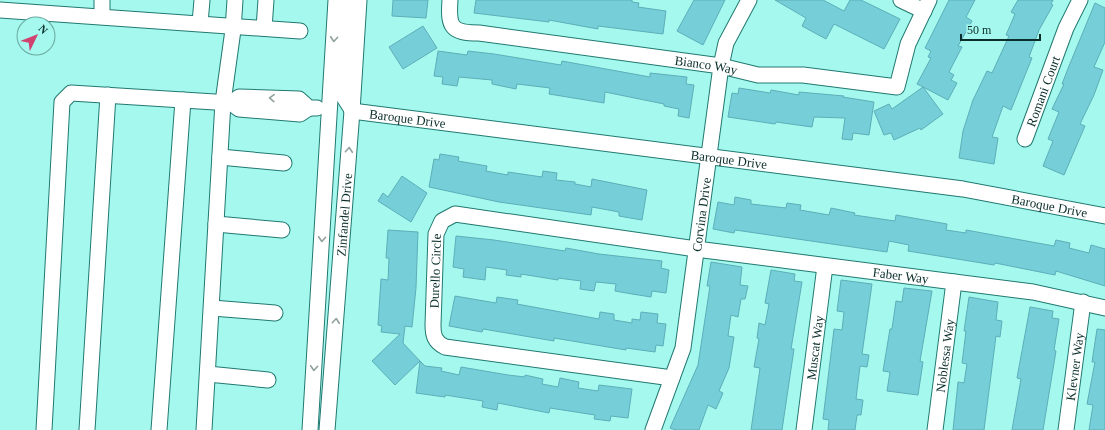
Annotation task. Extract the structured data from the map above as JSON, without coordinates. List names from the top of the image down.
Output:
{
  "streets": {
    "street": [
      "Bianco Way",
      "Romani Court",
      "Baroque Drive",
      "Zinfandel Drive",
      "Corvina Drive",
      "Durello Circle",
      "Faber Way",
      "Muscat Way",
      "Noblessa Way",
      "Klevner Way"
    ]
  },
  "crossings": [
    ["Bianco Way", "Corvina Drive"],
    ["Baroque Drive", "Zinfandel Drive"],
    ["Baroque Drive", "Corvina Drive"],
    ["Corvina Drive", "Durello Circle"],
    ["Corvina Drive", "Faber Way"],
    ["Durello Circle", "Faber Way"],
    ["Faber Way", "Muscat Way"],
    ["Faber Way", "Noblessa Way"],
    ["Faber Way", "Klevner Way"]
  ],
  "scale_bar": "50 m",
  "north": "top right"
}
